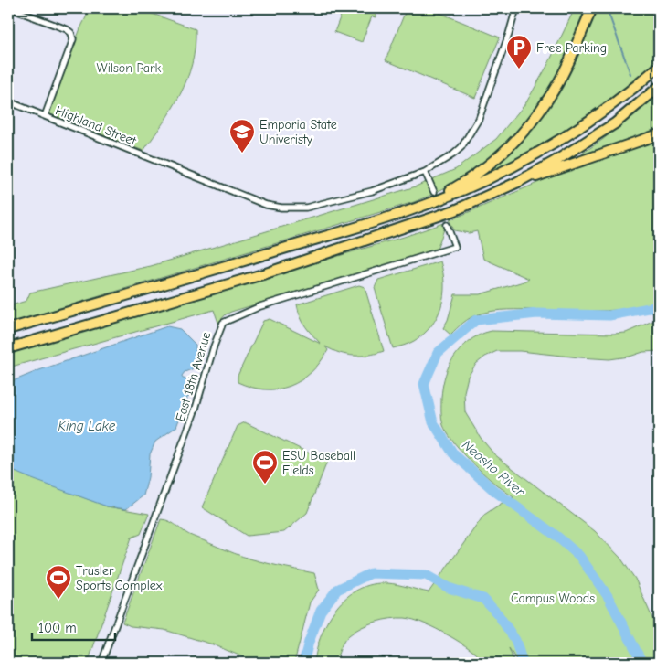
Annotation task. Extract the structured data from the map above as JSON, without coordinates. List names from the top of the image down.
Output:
{
  "streets": {
    "street": ["Highland Street", "East 18th Avenue"]
  },
  "water": ["King Lake", "Neosho River"],
  "parks": ["Wilson Park", "Campus Woods"],
  "places": {
    "parking": ["Free Parking"],
    "school or university": ["Emporia State Univeristy"],
    "sports": ["ESU Baseball Fields", "Trusler Sports Complex"]
  },
  "scale_bar": "100 m"
}
